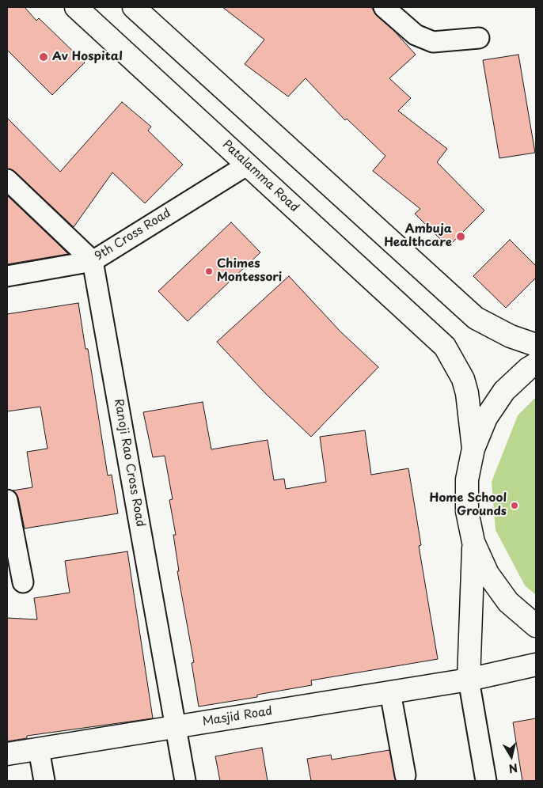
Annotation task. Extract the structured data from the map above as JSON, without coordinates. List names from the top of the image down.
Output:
{
  "streets": {
    "main road": ["Patalamma Road", "Masjid Road"],
    "street": ["9th Cross Road", "Ranoji Rao Cross Road"]
  },
  "crossings": [
    ["Patalamma Road", "9th Cross Road"],
    ["9th Cross Road", "Ranoji Rao Cross Road"],
    ["Ranoji Rao Cross Road", "Masjid Road"]
  ],
  "places": [
    "Av Hospital",
    "Ambuja Healthcare",
    "Chimes Montessori",
    "Home School Grounds"
  ],
  "north": "bottom"
}
